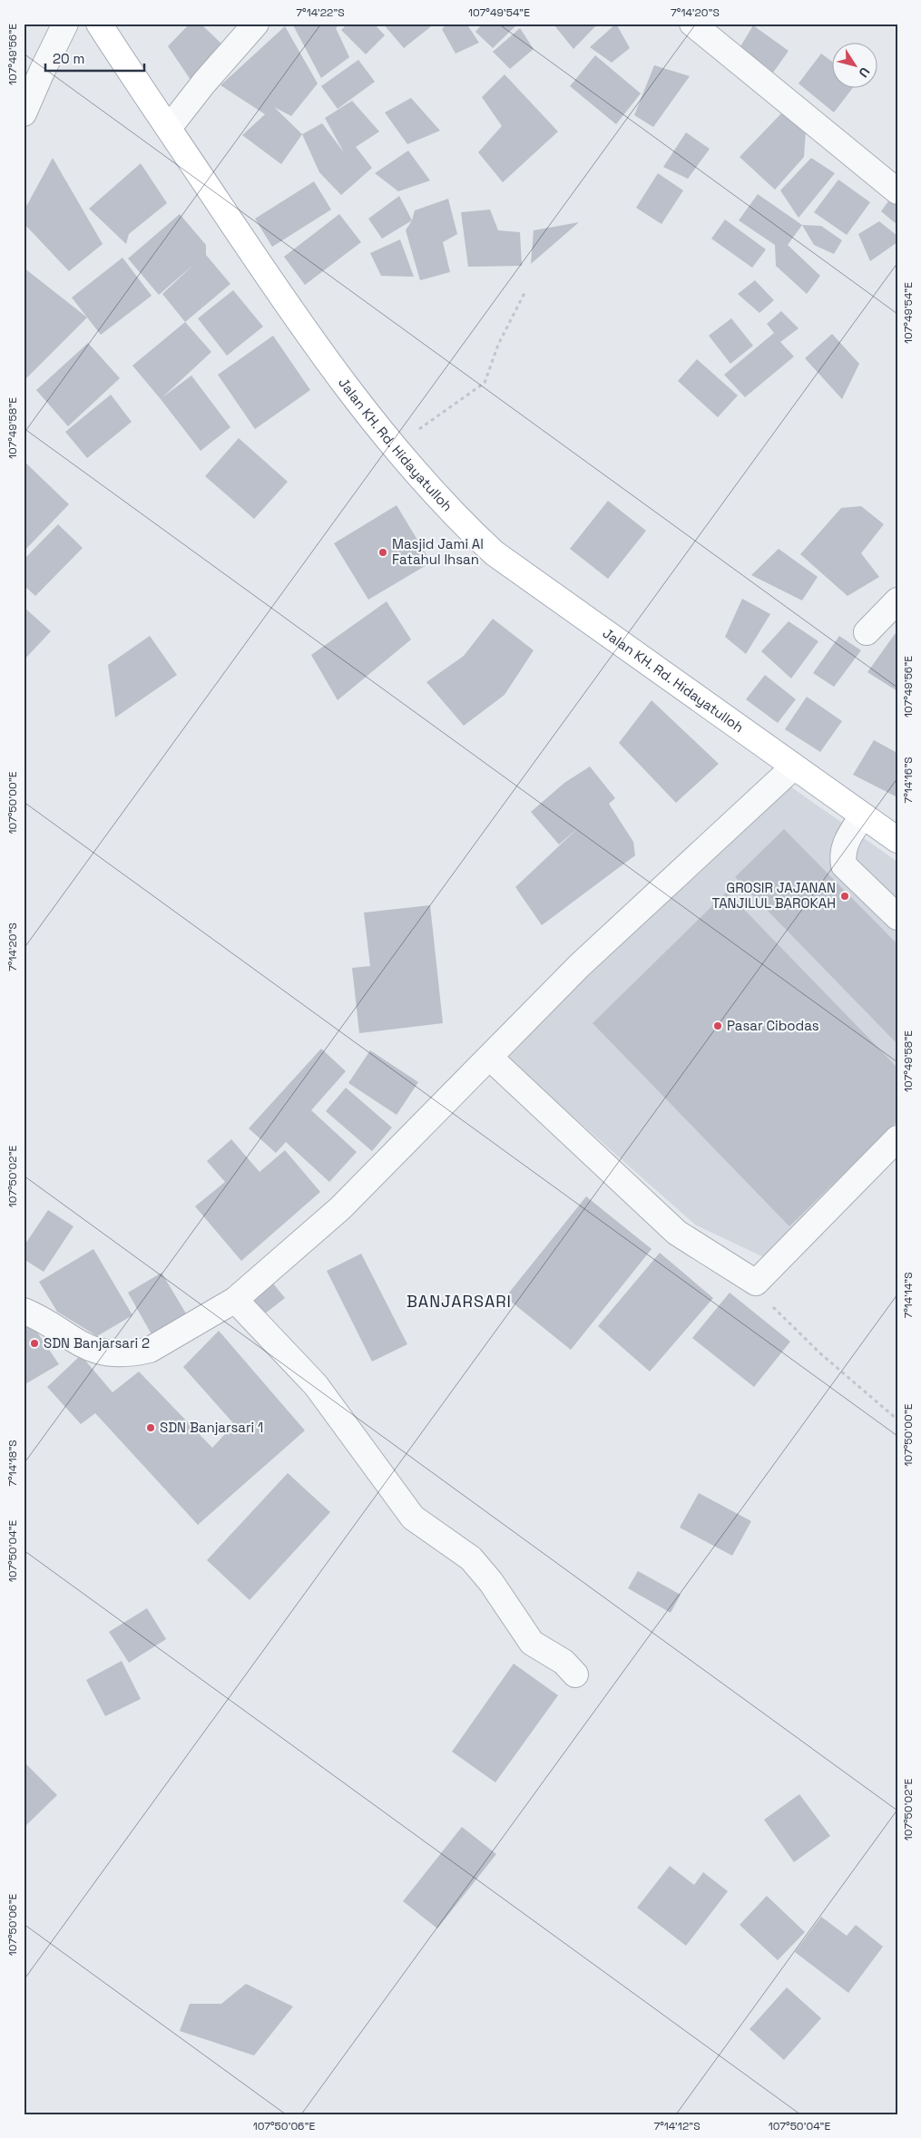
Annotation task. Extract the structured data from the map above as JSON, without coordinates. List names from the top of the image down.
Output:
{
  "streets": {
    "main road": ["Jalan KH. Rd. Hidayatulloh"]
  },
  "districts": ["BANJARSARI"],
  "places": [
    "Masjid Jami Al Fatahul Ihsan",
    "GROSIR JAJANAN TANJILUL BAROKAH",
    "Pasar Cibodas",
    "SDN Banjarsari 2",
    "SDN Banjarsari 1"
  ],
  "scale_bar": "20 m",
  "north": "bottom right",
  "coordinates": [
    "7°14'22\"S",
    "107°49'54\"E",
    "7°14'20\"S",
    "107°49'56\"E",
    "107°49'58\"E",
    "7°14'16\"S",
    "107°50'00\"E",
    "107°50'02\"E",
    "7°14'14\"S",
    "7°14'18\"S",
    "107°50'04\"E",
    "107°50'06\"E",
    "7°14'12\"S"
  ]
}
